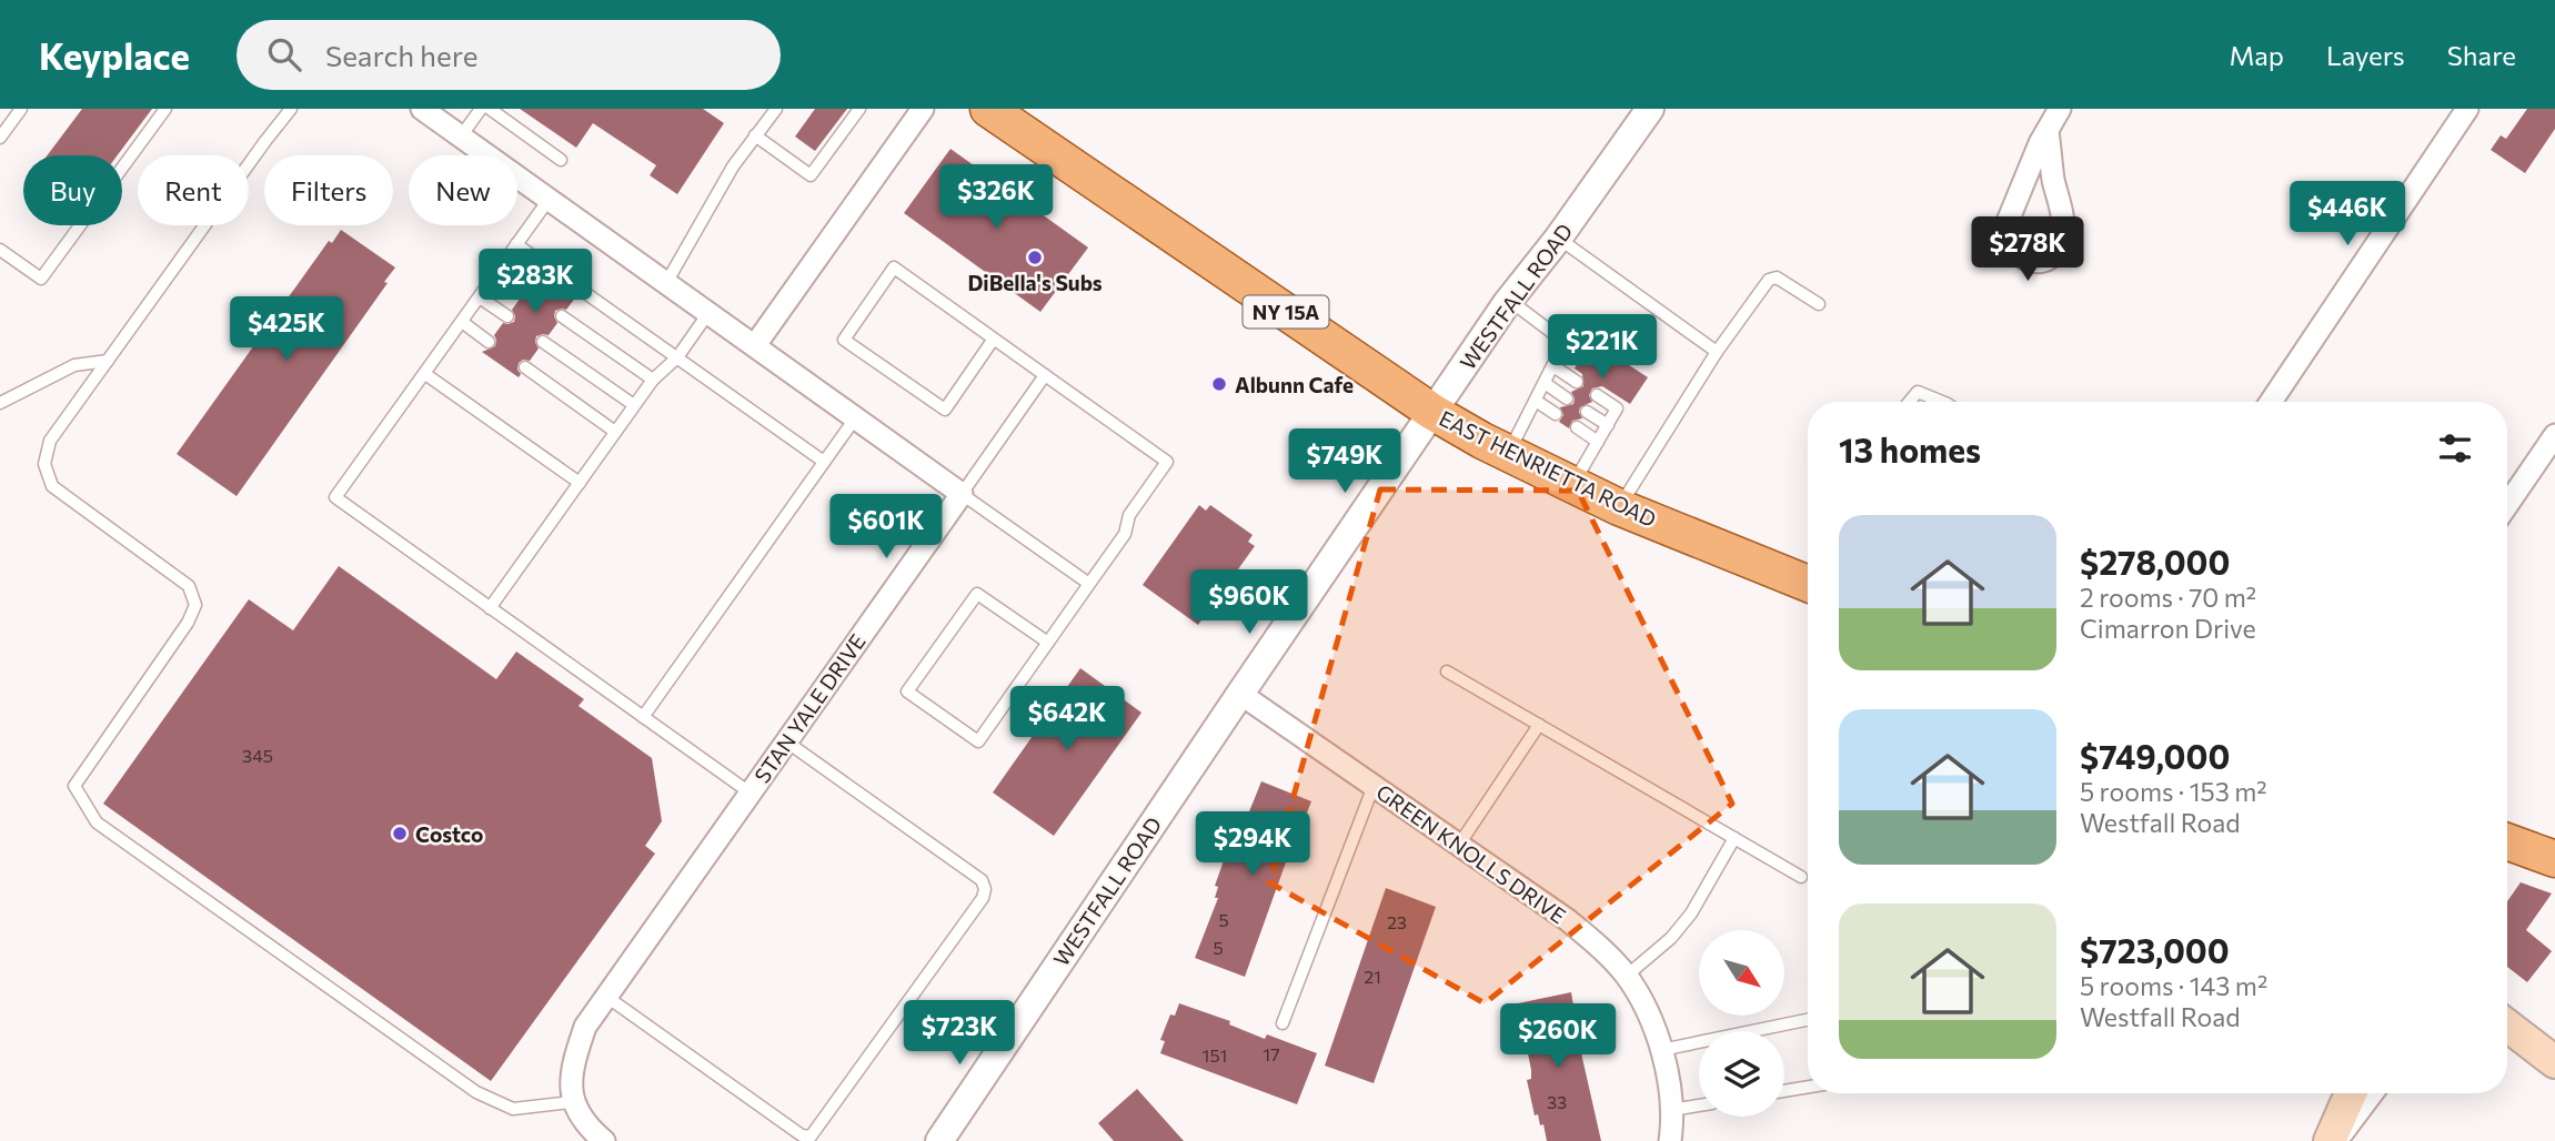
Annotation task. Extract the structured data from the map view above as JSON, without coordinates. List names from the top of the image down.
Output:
{
  "streets": {
    "main road": ["NY 15A", "EAST HENRIETTA ROAD"],
    "street": ["WESTFALL ROAD", "STAN YALE DRIVE", "GREEN KNOLLS DRIVE"]
  },
  "crossings": [
    ["WESTFALL ROAD", "EAST HENRIETTA ROAD"],
    ["WESTFALL ROAD", "GREEN KNOLLS DRIVE"]
  ],
  "places": ["DiBella's Subs", "Albunn Cafe", "Costco"],
  "house_numbers": [
    "345",
    "5",
    "23",
    "5",
    "21",
    "17",
    "151",
    "33"
  ],
  "north": "bottom right",
  "page": {
    "header": "Keyplace",
    "search": "Search here",
    "nav": ["Map", "Layers", "Share"],
    "chip": [
      "Buy",
      "Rent",
      "Filters",
      "New"
    ],
    "price": [
      "$326K",
      "$446K",
      "$278K",
      "$283K",
      "$425K",
      "$221K",
      "$749K",
      "$601K",
      "$960K",
      "$642K",
      "$294K",
      "$723K",
      "$260K"
    ],
    "heading": "13 homes",
    "list": [
      {
        "name": "$278,000",
        "note": "2 rooms · 70 m² · Cimarron Drive"
      },
      {
        "name": "$749,000",
        "note": "5 rooms · 153 m² · Westfall Road"
      },
      {
        "name": "$723,000",
        "note": "5 rooms · 143 m² · Westfall Road"
      }
    ]
  }
}
